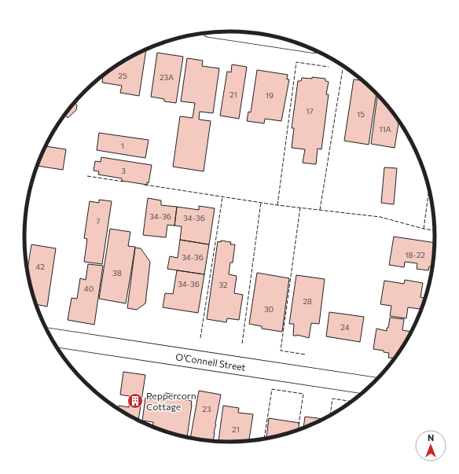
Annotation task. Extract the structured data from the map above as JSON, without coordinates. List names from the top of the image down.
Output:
{
  "streets": {
    "street": ["O'Connell Street"]
  },
  "places": {
    "building": ["Peppercorn Cottage"]
  },
  "house_numbers": [
    "25",
    "23A",
    "21",
    "19",
    "17",
    "15",
    "11A",
    "1",
    "3",
    "34-36",
    "34-36",
    "7",
    "18-22",
    "34-36",
    "42",
    "38",
    "34-36",
    "32",
    "40",
    "28",
    "30",
    "24",
    "23",
    "21"
  ],
  "north": "top"
}
